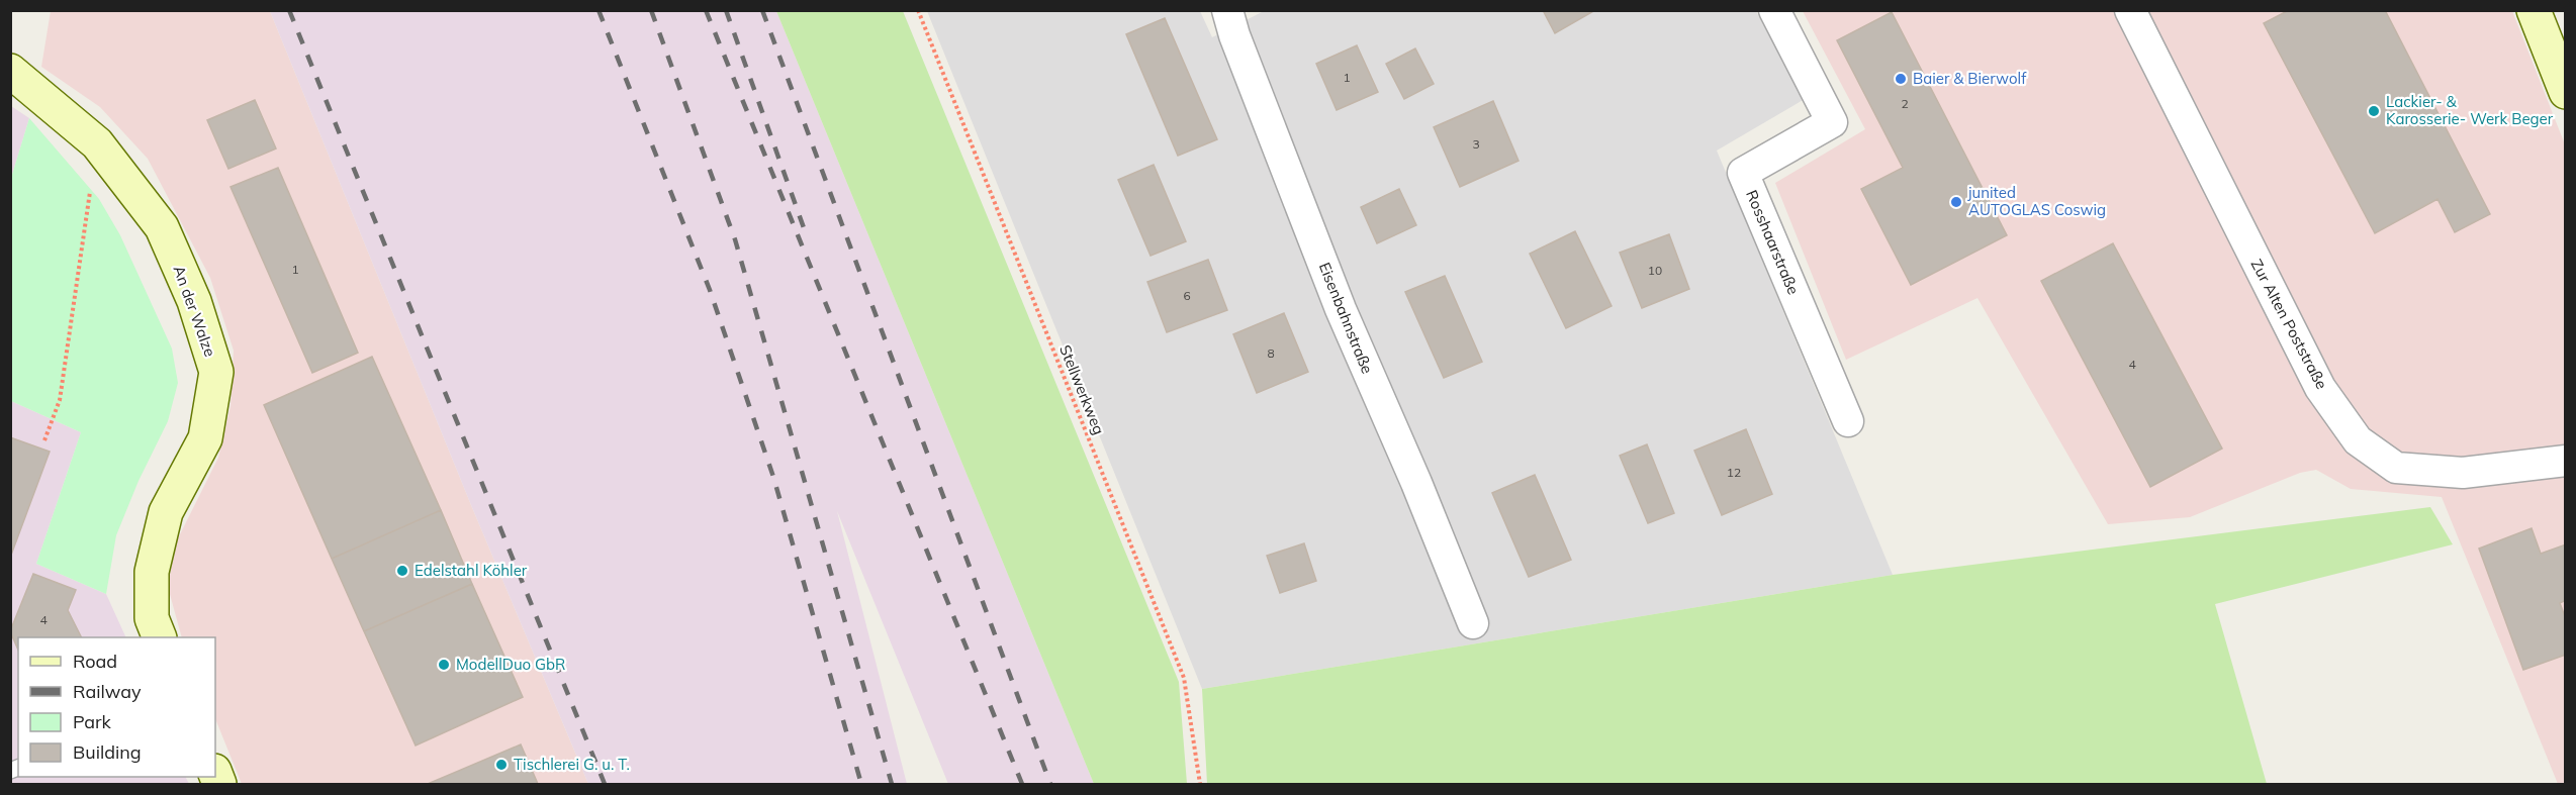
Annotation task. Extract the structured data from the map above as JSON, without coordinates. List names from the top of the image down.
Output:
{
  "streets": {
    "street": [
      "Rosshaarstraße",
      "An der Walze",
      "Eisenbahnstraße",
      "Zur Alten Poststraße"
    ],
    "path": ["Stellwerkweg"]
  },
  "places": [
    "Baier & Bierwolf",
    "Lackier- & Karosserie- Werk Beger",
    "junited AUTOGLAS Coswig",
    "Edelstahl Köhler",
    "ModellDuo GbR",
    "Tischlerei G. u. T."
  ],
  "house_numbers": [
    "1",
    "2",
    "3",
    "1",
    "10",
    "6",
    "8",
    "4",
    "12",
    "4"
  ],
  "legend": [
    "Road",
    "Railway",
    "Park",
    "Building"
  ]
}
